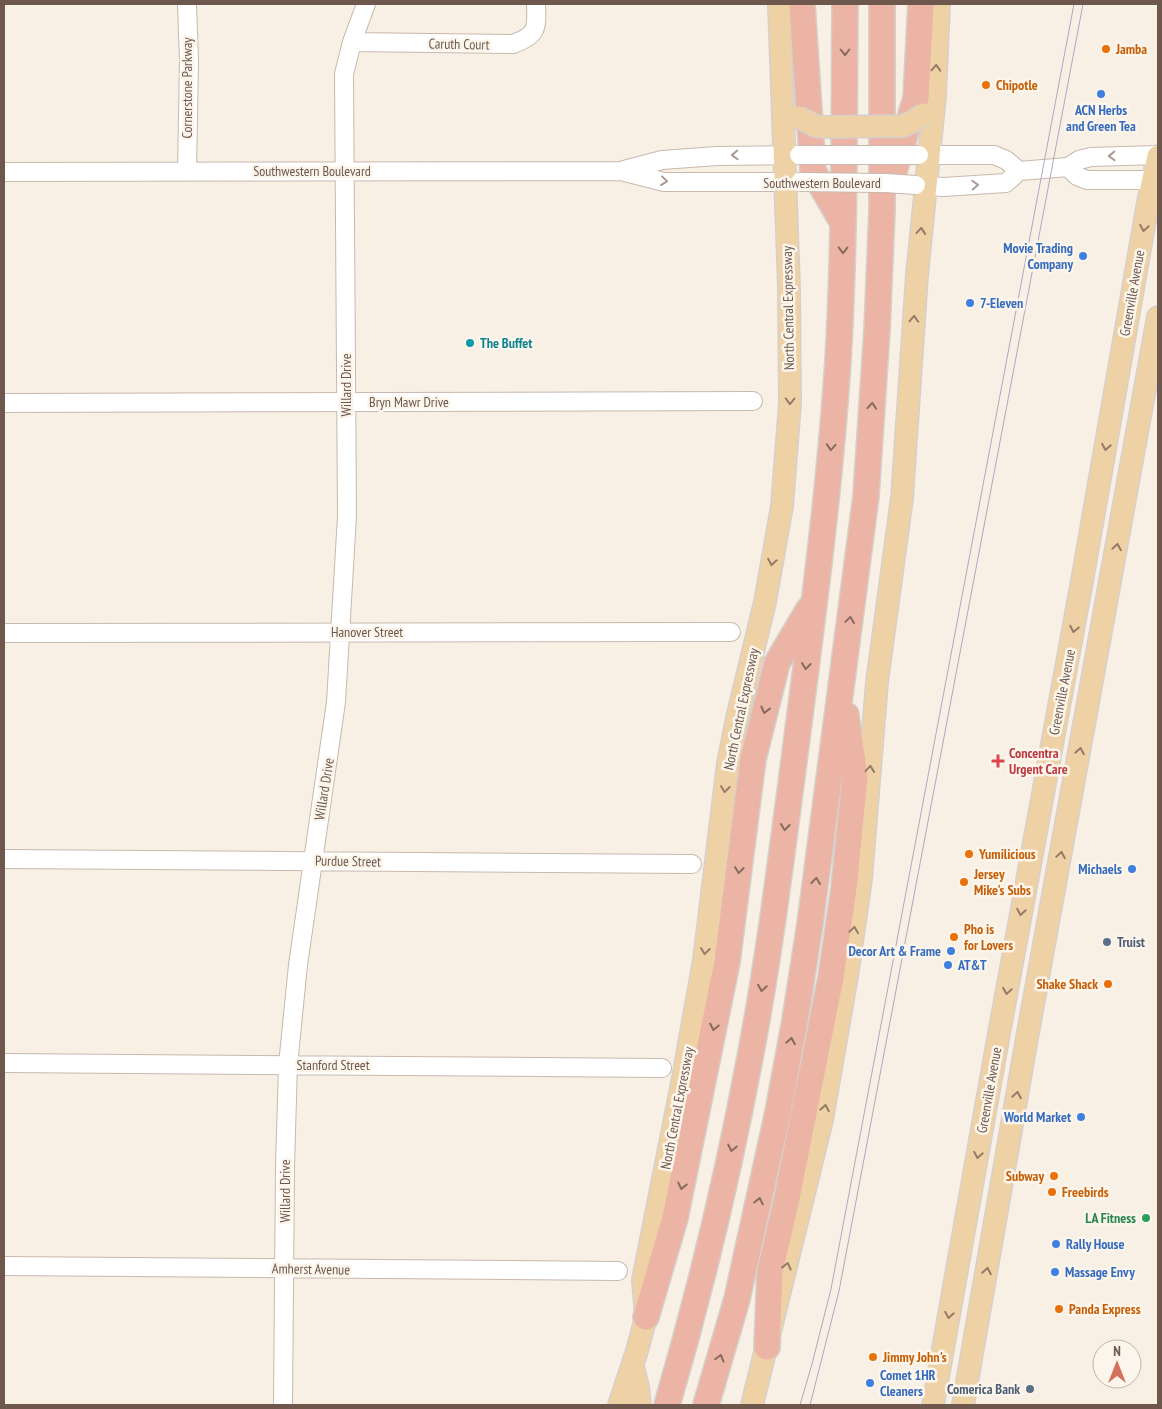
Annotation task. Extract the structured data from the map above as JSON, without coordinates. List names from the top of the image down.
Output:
{
  "streets": {
    "main road": ["Greenville Avenue", "North Central Expressway"],
    "street": [
      "Caruth Court",
      "Cornerstone Parkway",
      "Southwestern Boulevard",
      "Willard Drive",
      "Bryn Mawr Drive",
      "Hanover Street",
      "Purdue Street",
      "Stanford Street",
      "Amherst Avenue"
    ]
  },
  "crossings": [
    ["Cornerstone Parkway", "Southwestern Boulevard"],
    ["Southwestern Boulevard", "Greenville Avenue"],
    ["Southwestern Boulevard", "North Central Expressway"],
    ["Southwestern Boulevard", "Willard Drive"],
    ["Willard Drive", "Bryn Mawr Drive"],
    ["Willard Drive", "Hanover Street"],
    ["Willard Drive", "Purdue Street"],
    ["Willard Drive", "Stanford Street"],
    ["Willard Drive", "Amherst Avenue"]
  ],
  "places": {
    "other": [
      "Jamba",
      "Chipotle",
      "ACN Herbs and Green Tea",
      "Movie Trading Company",
      "7-Eleven",
      "The Buffet",
      "Yumilicious",
      "Michaels",
      "Jersey Mike's Subs",
      "Pho is for Lovers",
      "Truist",
      "Decor Art & Frame",
      "AT&T",
      "Shake Shack",
      "World Market",
      "Subway",
      "Freebirds",
      "LA Fitness",
      "Rally House",
      "Massage Envy",
      "Panda Express",
      "Jimmy John's",
      "Comet 1HR Cleaners",
      "Comerica Bank"
    ],
    "health": ["Concentra Urgent Care"]
  },
  "north": "top"
}
